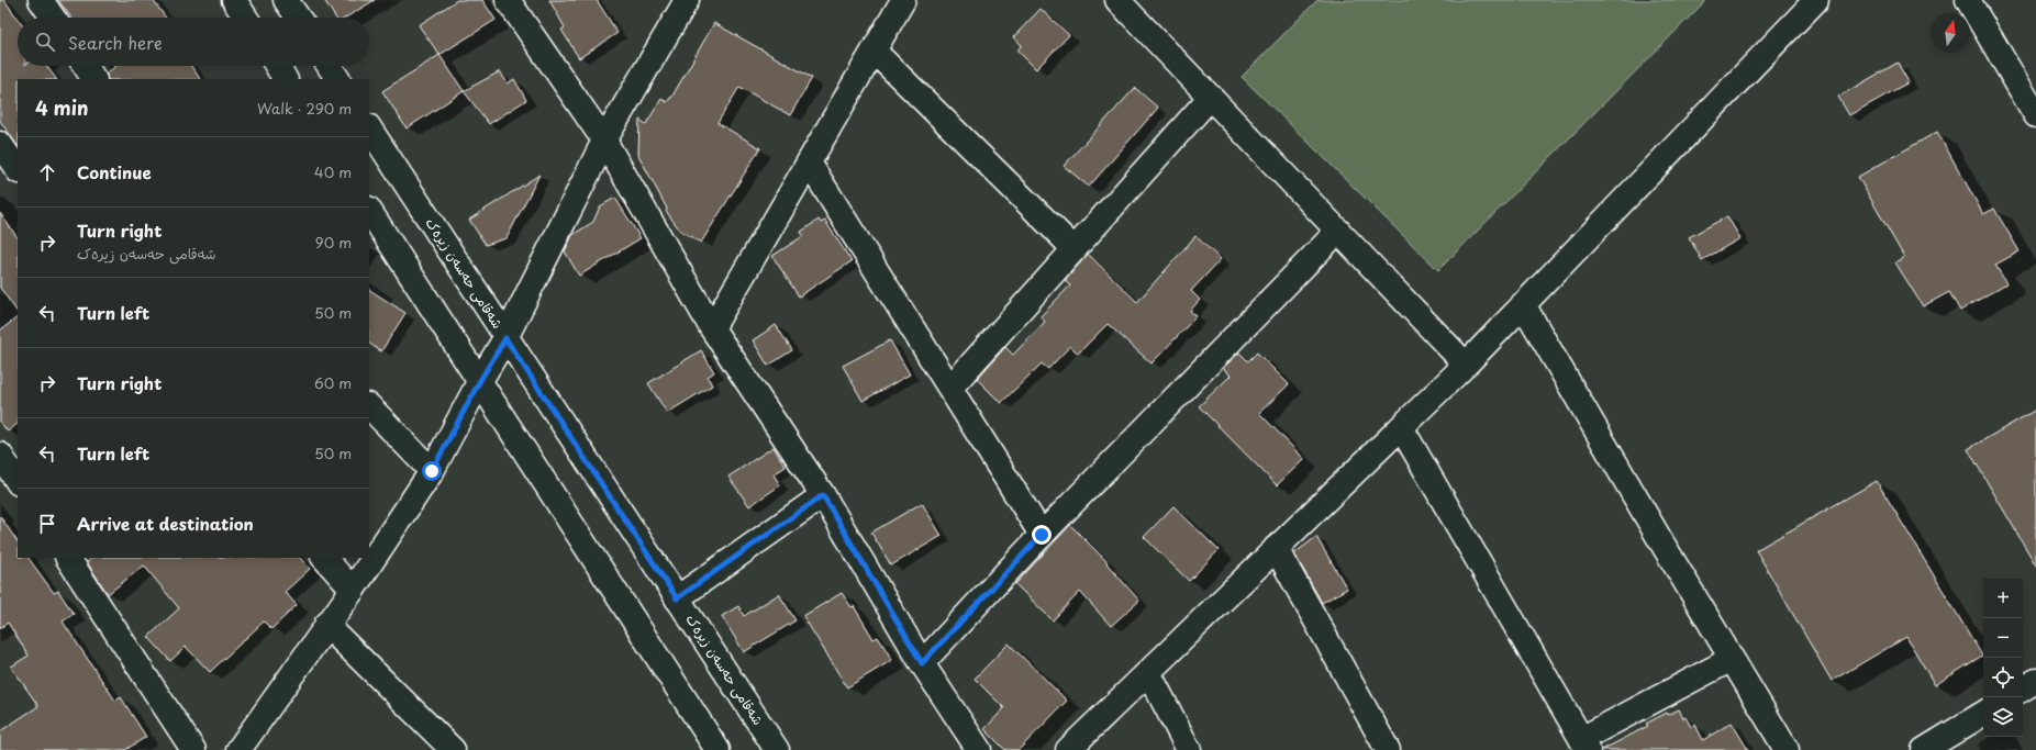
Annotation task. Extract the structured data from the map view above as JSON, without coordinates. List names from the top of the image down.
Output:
{
  "streets": {
    "street": ["شەقامی حەسەن زیرەک"]
  },
  "north": "top",
  "page": {
    "search": "Search here",
    "heading": ["4 min", "Walk · 290 m"],
    "list": [
      ["Continue", "40 m"],
      ["Turn right", "شەقامی حەسەن زیرەک", "90 m"],
      ["Turn left", "50 m"],
      ["Turn right", "60 m"],
      ["Turn left", "50 m"],
      "Arrive at destination"
    ],
    "map_buttons": ["+", "−"]
  }
}
